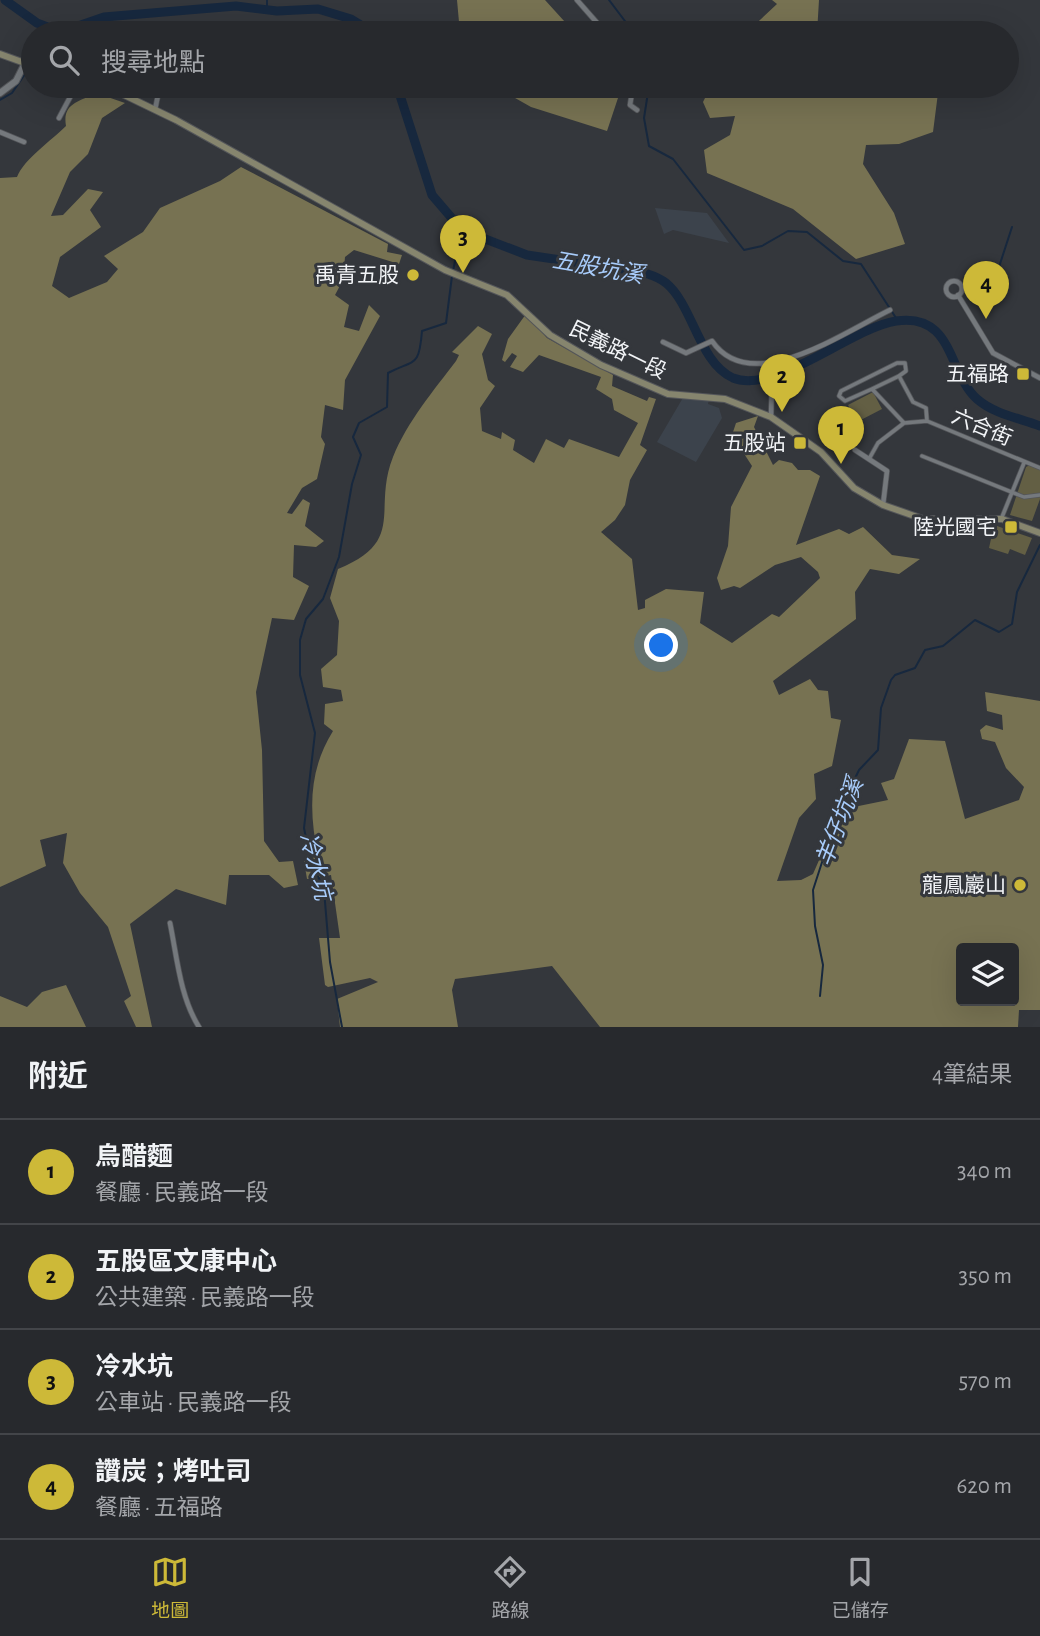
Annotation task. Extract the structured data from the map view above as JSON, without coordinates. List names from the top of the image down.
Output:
{
  "streets": {
    "main road": ["民義路一段"],
    "street": ["六合街"]
  },
  "crossings": [
    ["民義路一段", "六合街"]
  ],
  "water": ["五股坑溪", "羊仔坑溪", "冷水坑"],
  "places": {
    "other": ["禹青五股", "龍鳳巖山"],
    "transit": ["五福路", "五股站", "陸光國宅"]
  },
  "page": {
    "search": "搜尋地點",
    "pins": [
      "3",
      "4",
      "2",
      "1"
    ],
    "heading": ["附近", "4筆結果"],
    "list": [
      {
        "mark": "1",
        "name": "烏醋麵",
        "note": "餐廳 · 民義路一段",
        "value": "340 m"
      },
      {
        "mark": "2",
        "name": "五股區文康中心",
        "note": "公共建築 · 民義路一段",
        "value": "350 m"
      },
      {
        "mark": "3",
        "name": "冷水坑",
        "note": "公車站 · 民義路一段",
        "value": "570 m"
      },
      {
        "mark": "4",
        "name": "讚炭；烤吐司",
        "note": "餐廳 · 五福路",
        "value": "620 m"
      }
    ],
    "nav": ["地圖", "路線", "已儲存"]
  }
}
